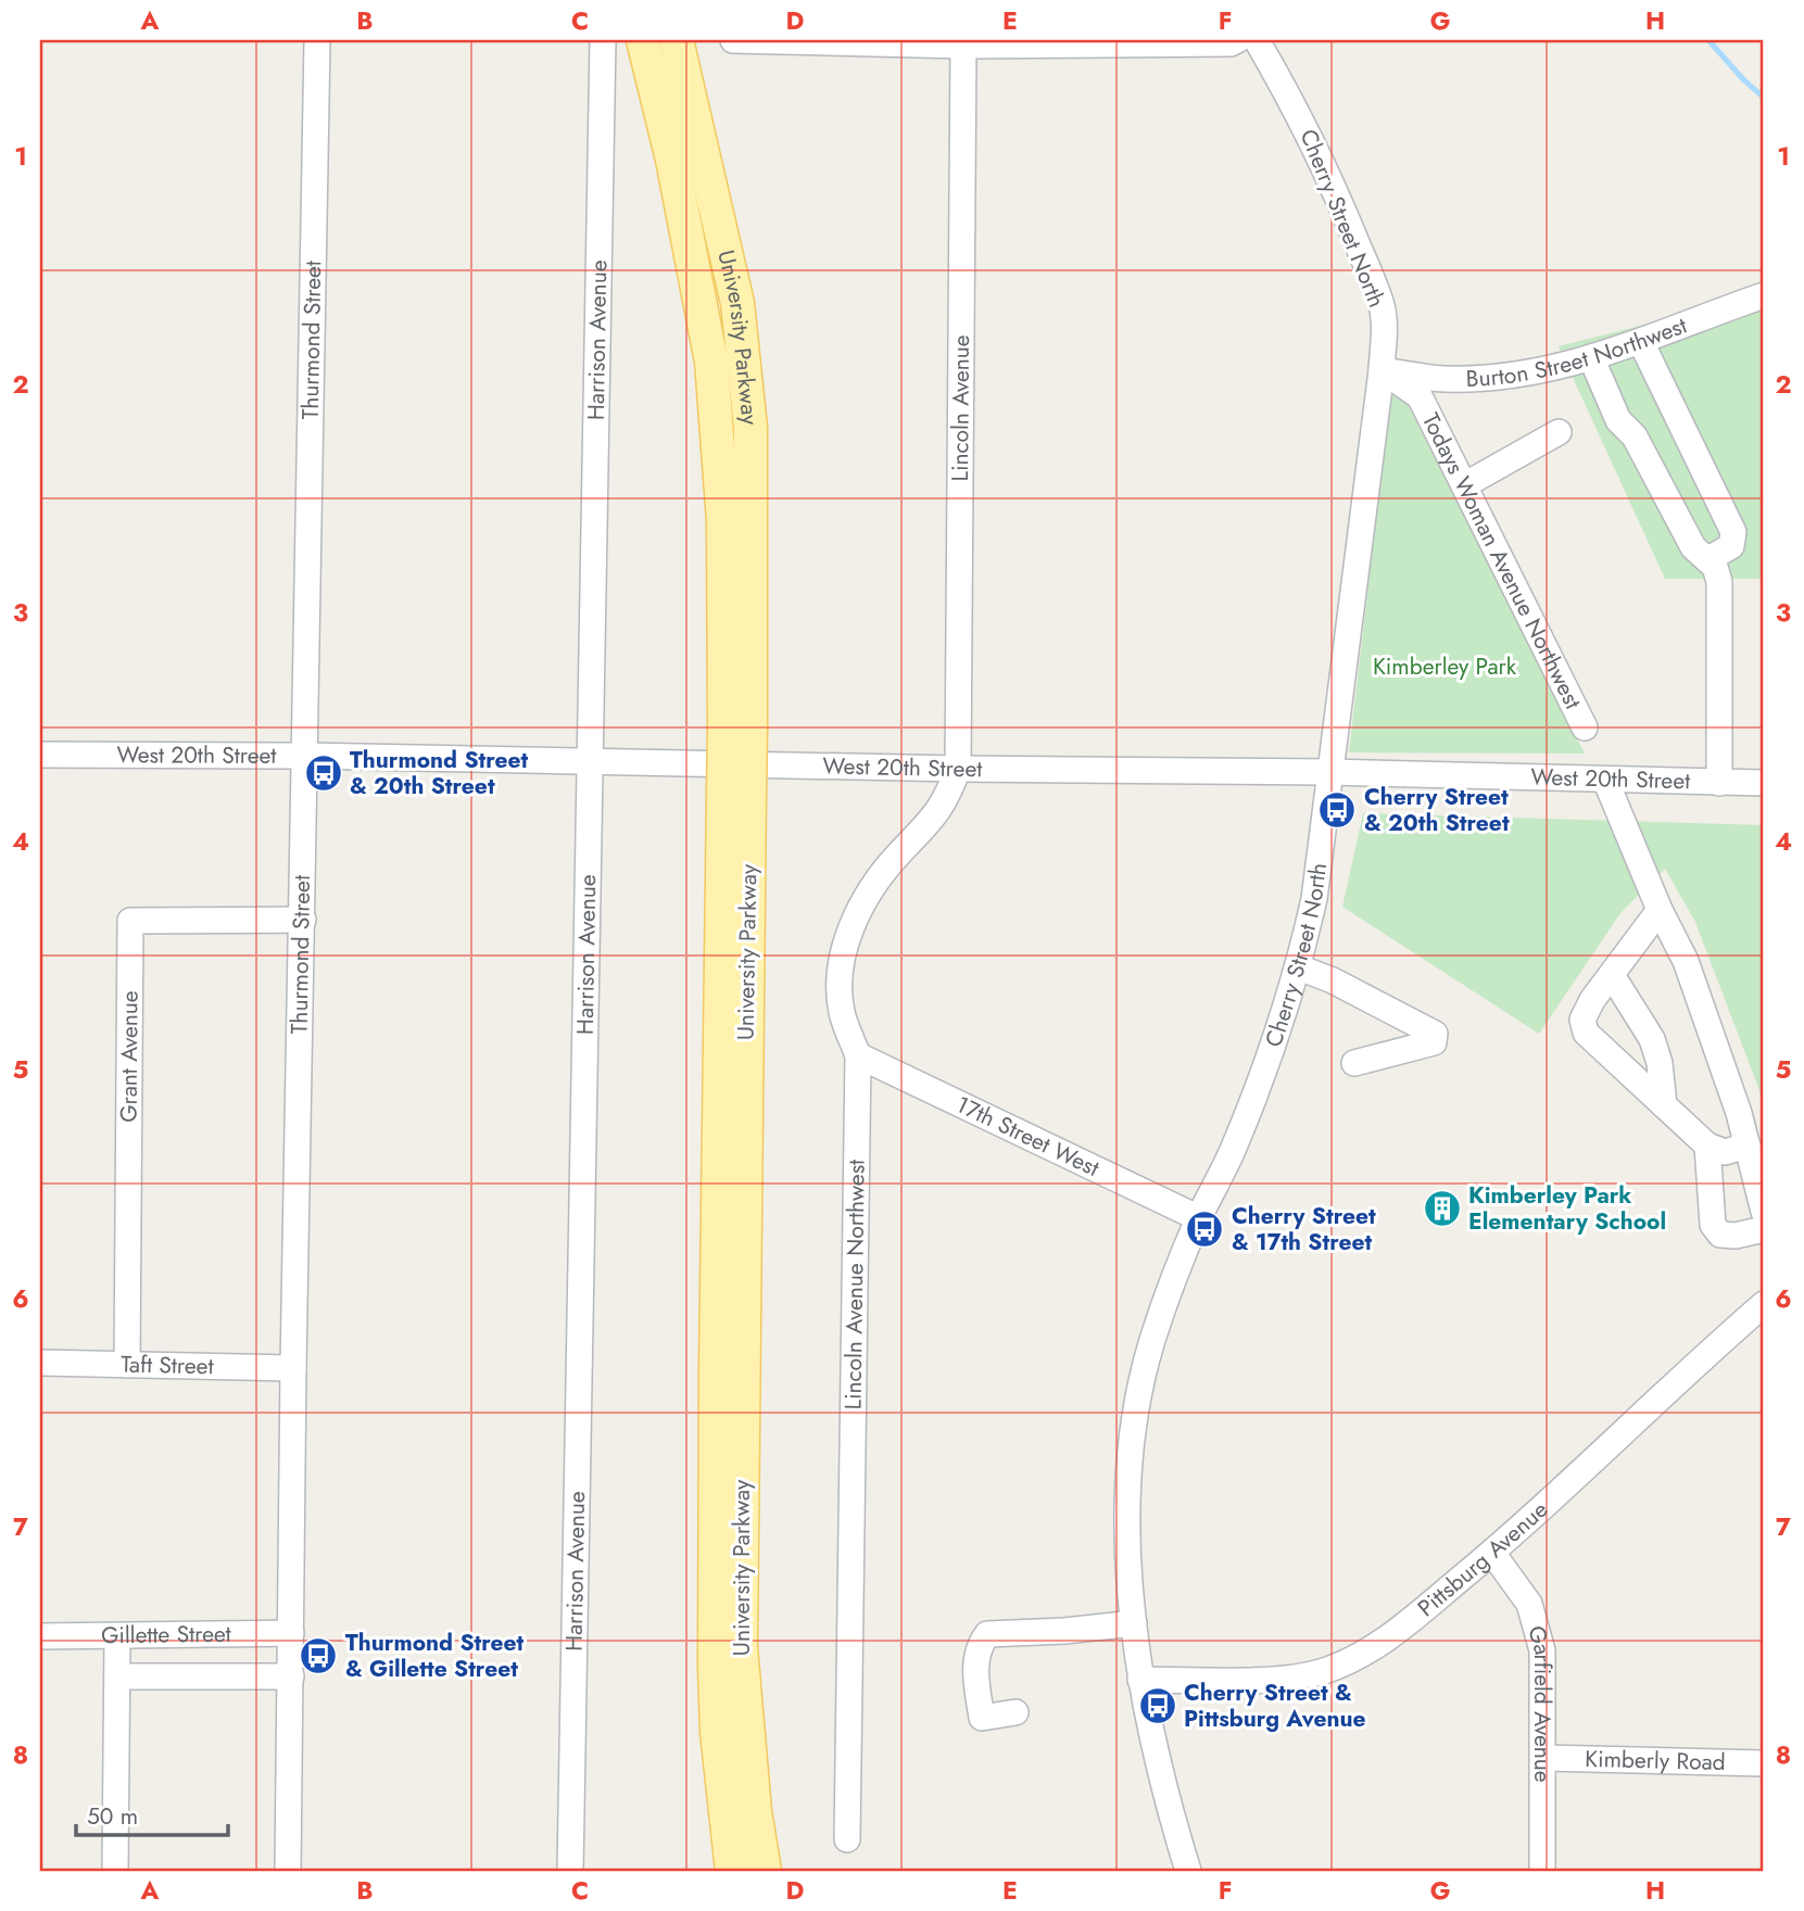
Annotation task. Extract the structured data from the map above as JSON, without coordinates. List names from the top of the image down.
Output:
{
  "streets": {
    "main road": ["University Parkway"],
    "street": [
      "Cherry Street North",
      "Thurmond Street",
      "Harrison Avenue",
      "Burton Street Northwest",
      "Lincoln Avenue",
      "Todays Woman Avenue Northwest",
      "West 20th Street",
      "Grant Avenue",
      "17th Street West",
      "Lincoln Avenue Northwest",
      "Taft Street",
      "Pittsburg Avenue",
      "Gillette Street",
      "Garfield Avenue",
      "Kimberly Road"
    ]
  },
  "crossings": [
    ["Cherry Street North", "Burton Street Northwest"],
    ["Cherry Street North", "Todays Woman Avenue Northwest"],
    ["Cherry Street North", "West 20th Street"],
    ["Cherry Street North", "17th Street West"],
    ["Cherry Street North", "Pittsburg Avenue"],
    ["Thurmond Street", "West 20th Street"],
    ["Thurmond Street", "Grant Avenue"],
    ["Thurmond Street", "Taft Street"],
    ["Thurmond Street", "Gillette Street"],
    ["Harrison Avenue", "West 20th Street"],
    ["Burton Street Northwest", "Todays Woman Avenue Northwest"],
    ["Lincoln Avenue", "West 20th Street"],
    ["Lincoln Avenue", "Lincoln Avenue Northwest"],
    ["West 20th Street", "Lincoln Avenue Northwest"],
    ["Grant Avenue", "Taft Street"],
    ["17th Street West", "Lincoln Avenue Northwest"],
    ["Pittsburg Avenue", "Garfield Avenue"],
    ["Garfield Avenue", "Kimberly Road"]
  ],
  "parks": ["Kimberley Park"],
  "places": {
    "bus stop": [
      "Thurmond Street & 20th Street",
      "Cherry Street & 20th Street",
      "Cherry Street & 17th Street",
      "Thurmond Street & Gillette Street",
      "Cherry Street & Pittsburg Avenue"
    ],
    "building": ["Kimberley Park Elementary School"]
  },
  "scale_bar": "50 m",
  "grid": {
    "columns": [
      "A",
      "B",
      "C",
      "D",
      "E",
      "F",
      "G",
      "H"
    ],
    "rows": [
      "1",
      "2",
      "3",
      "4",
      "5",
      "6",
      "7",
      "8"
    ]
  }
}
